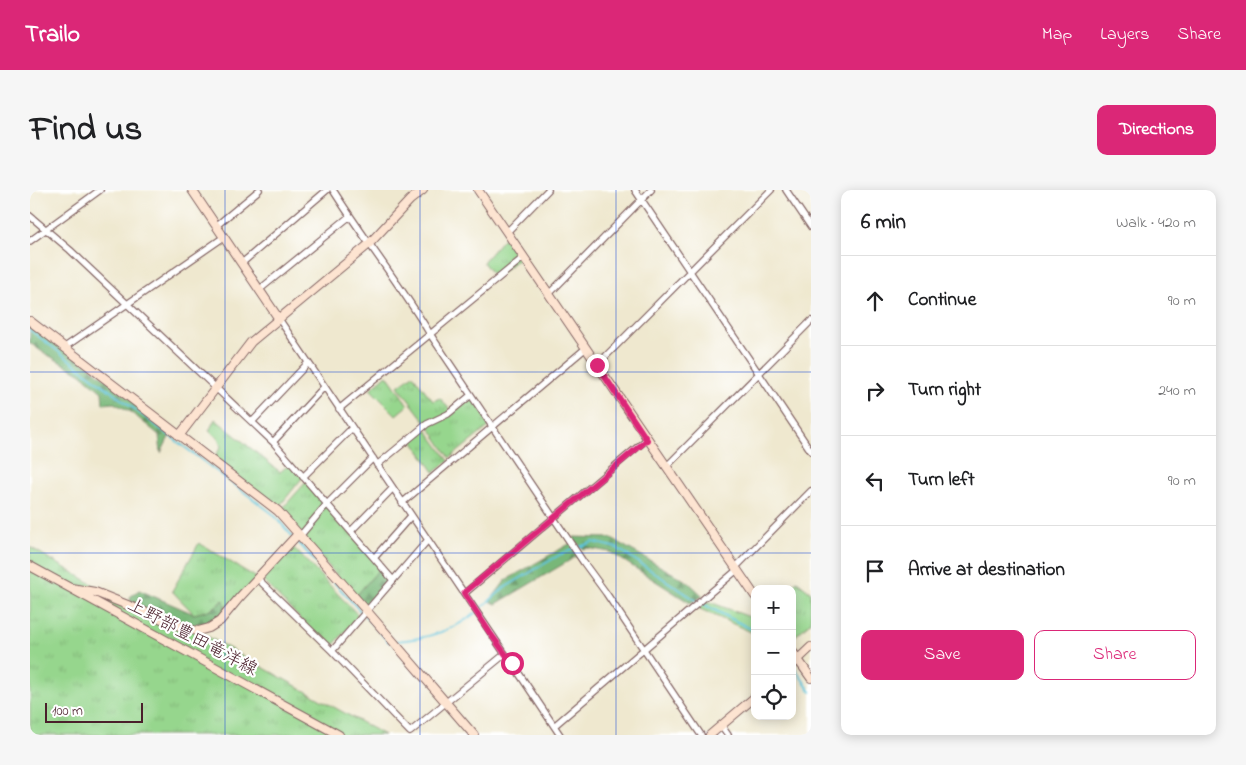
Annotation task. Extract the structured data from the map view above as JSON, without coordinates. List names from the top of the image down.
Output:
{
  "streets": {
    "street": ["上野部豊田竜洋線"]
  },
  "scale_bar": "100 m",
  "page": {
    "header": "Trailo",
    "nav": ["Map", "Layers", "Share"],
    "title": "Find us",
    "buttons": [
      "Directions",
      ["Save", "Share"]
    ],
    "heading": ["6 min", "Walk · 420 m"],
    "list": [
      ["Continue", "90 m"],
      ["Turn right", "240 m"],
      ["Turn left", "90 m"],
      "Arrive at destination"
    ],
    "map_buttons": ["+", "−"],
    "scale": "100 m"
  }
}
